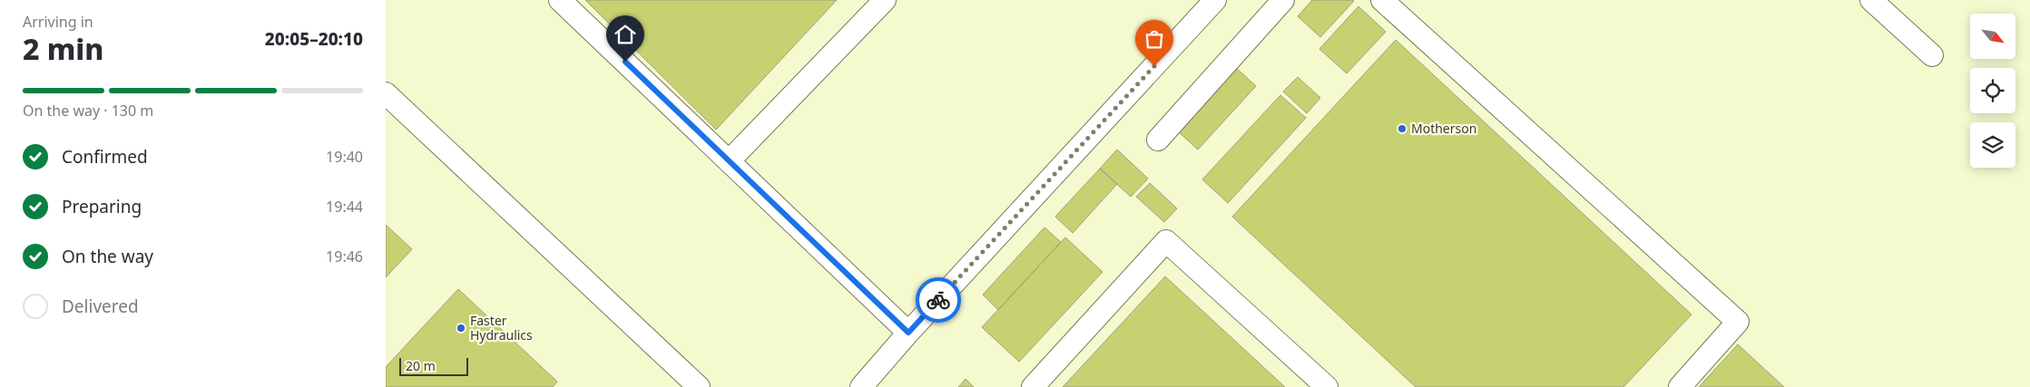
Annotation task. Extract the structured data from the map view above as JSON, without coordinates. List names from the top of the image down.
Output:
{
  "places": ["Motherson", "Faster Hydraulics"],
  "scale_bar": "20 m",
  "north": "bottom right",
  "page": {
    "heading": ["2 min", "Arriving in", "20:05–20:10"],
    "bar": "On the way · 130 m",
    "list": [
      ["Confirmed", "19:40"],
      ["Preparing", "19:44"],
      ["On the way", "19:46"],
      "Delivered"
    ],
    "scale": "20 m"
  }
}
